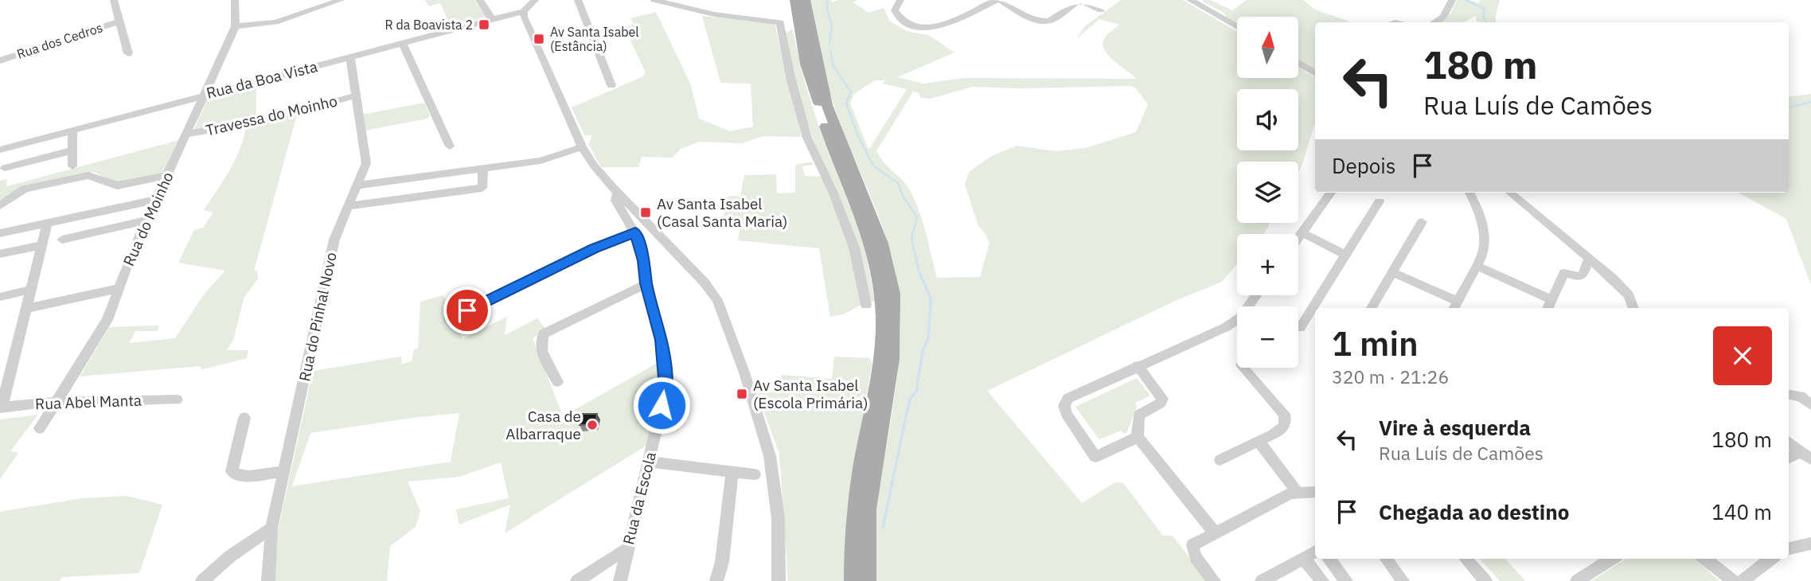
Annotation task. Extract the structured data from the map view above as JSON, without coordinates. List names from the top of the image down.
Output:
{
  "streets": {
    "street": [
      "Rua dos Cedros",
      "Rua da Boa Vista",
      "Travessa do Moinho",
      "Rua do Moinho",
      "Rua do Pinhal Novo",
      "Rua Abel Manta",
      "Rua da Escola"
    ]
  },
  "crossings": [
    ["Rua da Boa Vista", "Rua do Moinho"],
    ["Rua da Boa Vista", "Rua do Pinhal Novo"],
    ["Travessa do Moinho", "Rua do Moinho"],
    ["Travessa do Moinho", "Rua do Pinhal Novo"],
    ["Rua do Moinho", "Rua Abel Manta"]
  ],
  "places": {
    "transit": [
      "R da Boavista 2",
      "Av Santa Isabel (Estância)",
      "Av Santa Isabel (Casal Santa Maria)",
      "Av Santa Isabel (Escola Primária)"
    ],
    "other": ["Casa de Albarraque"]
  },
  "north": "top",
  "page": {
    "map_buttons": ["+", "−"],
    "turn": ["180 m", "Rua Luís de Camões"],
    "then": "Depois",
    "heading": ["1 min", "320 m · 21:26"],
    "list": [
      {
        "name": "Vire à esquerda",
        "note": "Rua Luís de Camões",
        "value": "180 m"
      },
      {
        "name": "Chegada ao destino",
        "value": "140 m"
      }
    ]
  }
}
